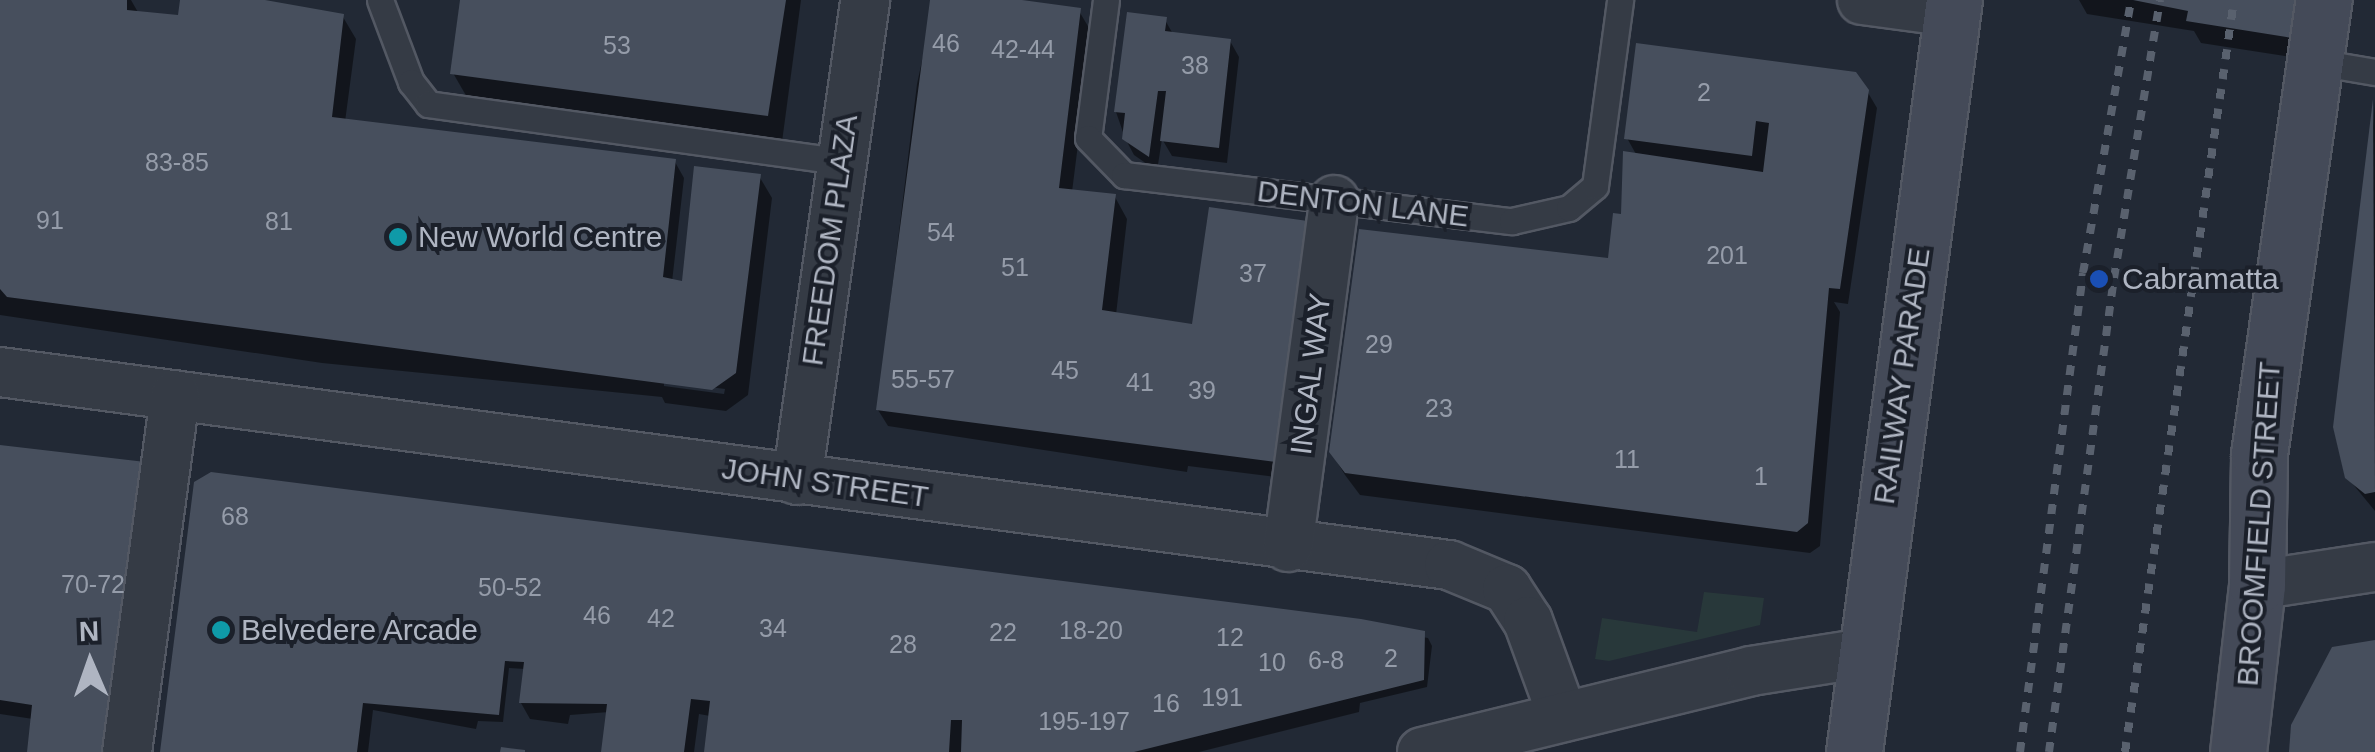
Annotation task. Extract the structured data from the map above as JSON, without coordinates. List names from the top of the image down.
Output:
{
  "streets": {
    "street": [
      "FREEDOM PLAZA",
      "INGAL WAY",
      "RAILWAY PARADE",
      "JOHN STREET",
      "BROOMFIELD STREET"
    ],
    "lane": ["DENTON LANE"]
  },
  "crossings": [
    ["DENTON LANE", "INGAL WAY"],
    ["FREEDOM PLAZA", "JOHN STREET"],
    ["INGAL WAY", "JOHN STREET"]
  ],
  "places": ["New World Centre", "Cabramatta", "Belvedere Arcade"],
  "house_numbers": [
    "46",
    "53",
    "42-44",
    "38",
    "2",
    "83-85",
    "91",
    "81",
    "54",
    "201",
    "51",
    "37",
    "29",
    "45",
    "55-57",
    "41",
    "39",
    "23",
    "11",
    "1",
    "68",
    "70-72",
    "50-52",
    "46",
    "42",
    "34",
    "18-20",
    "22",
    "12",
    "28",
    "2",
    "6-8",
    "10",
    "191",
    "16",
    "195-197"
  ],
  "north": "top"
}
